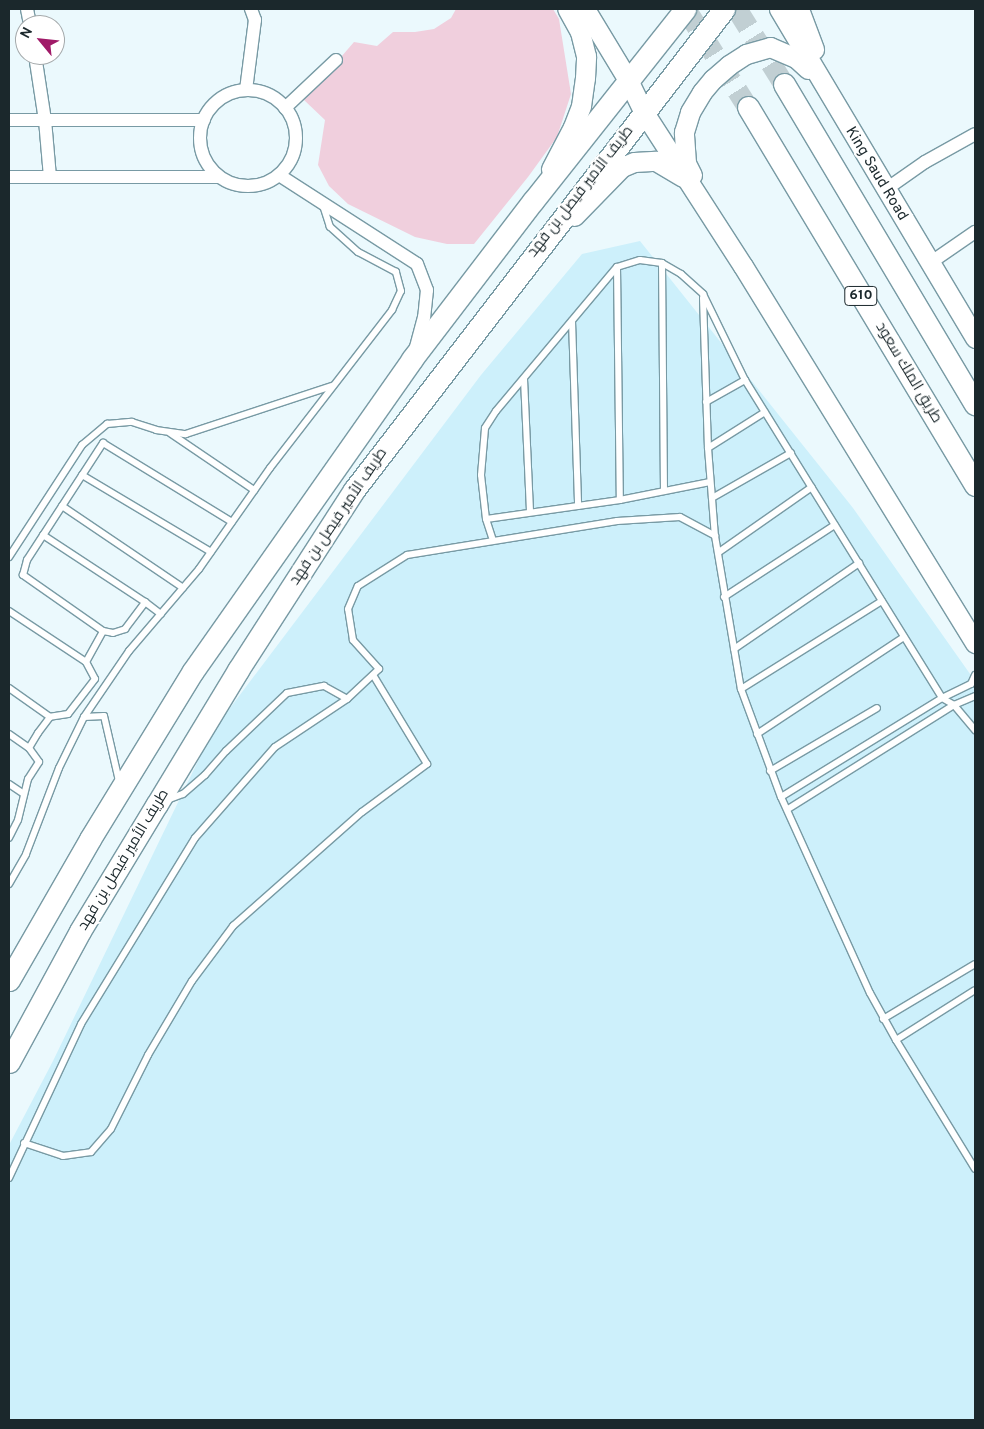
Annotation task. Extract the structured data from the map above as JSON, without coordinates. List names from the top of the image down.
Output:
{
  "streets": {
    "main road": [
      "King Saud Road",
      "طريف الأمير فيصل بن فهد",
      "610",
      "طريق الملك سعود"
    ]
  },
  "north": "top left"
}
